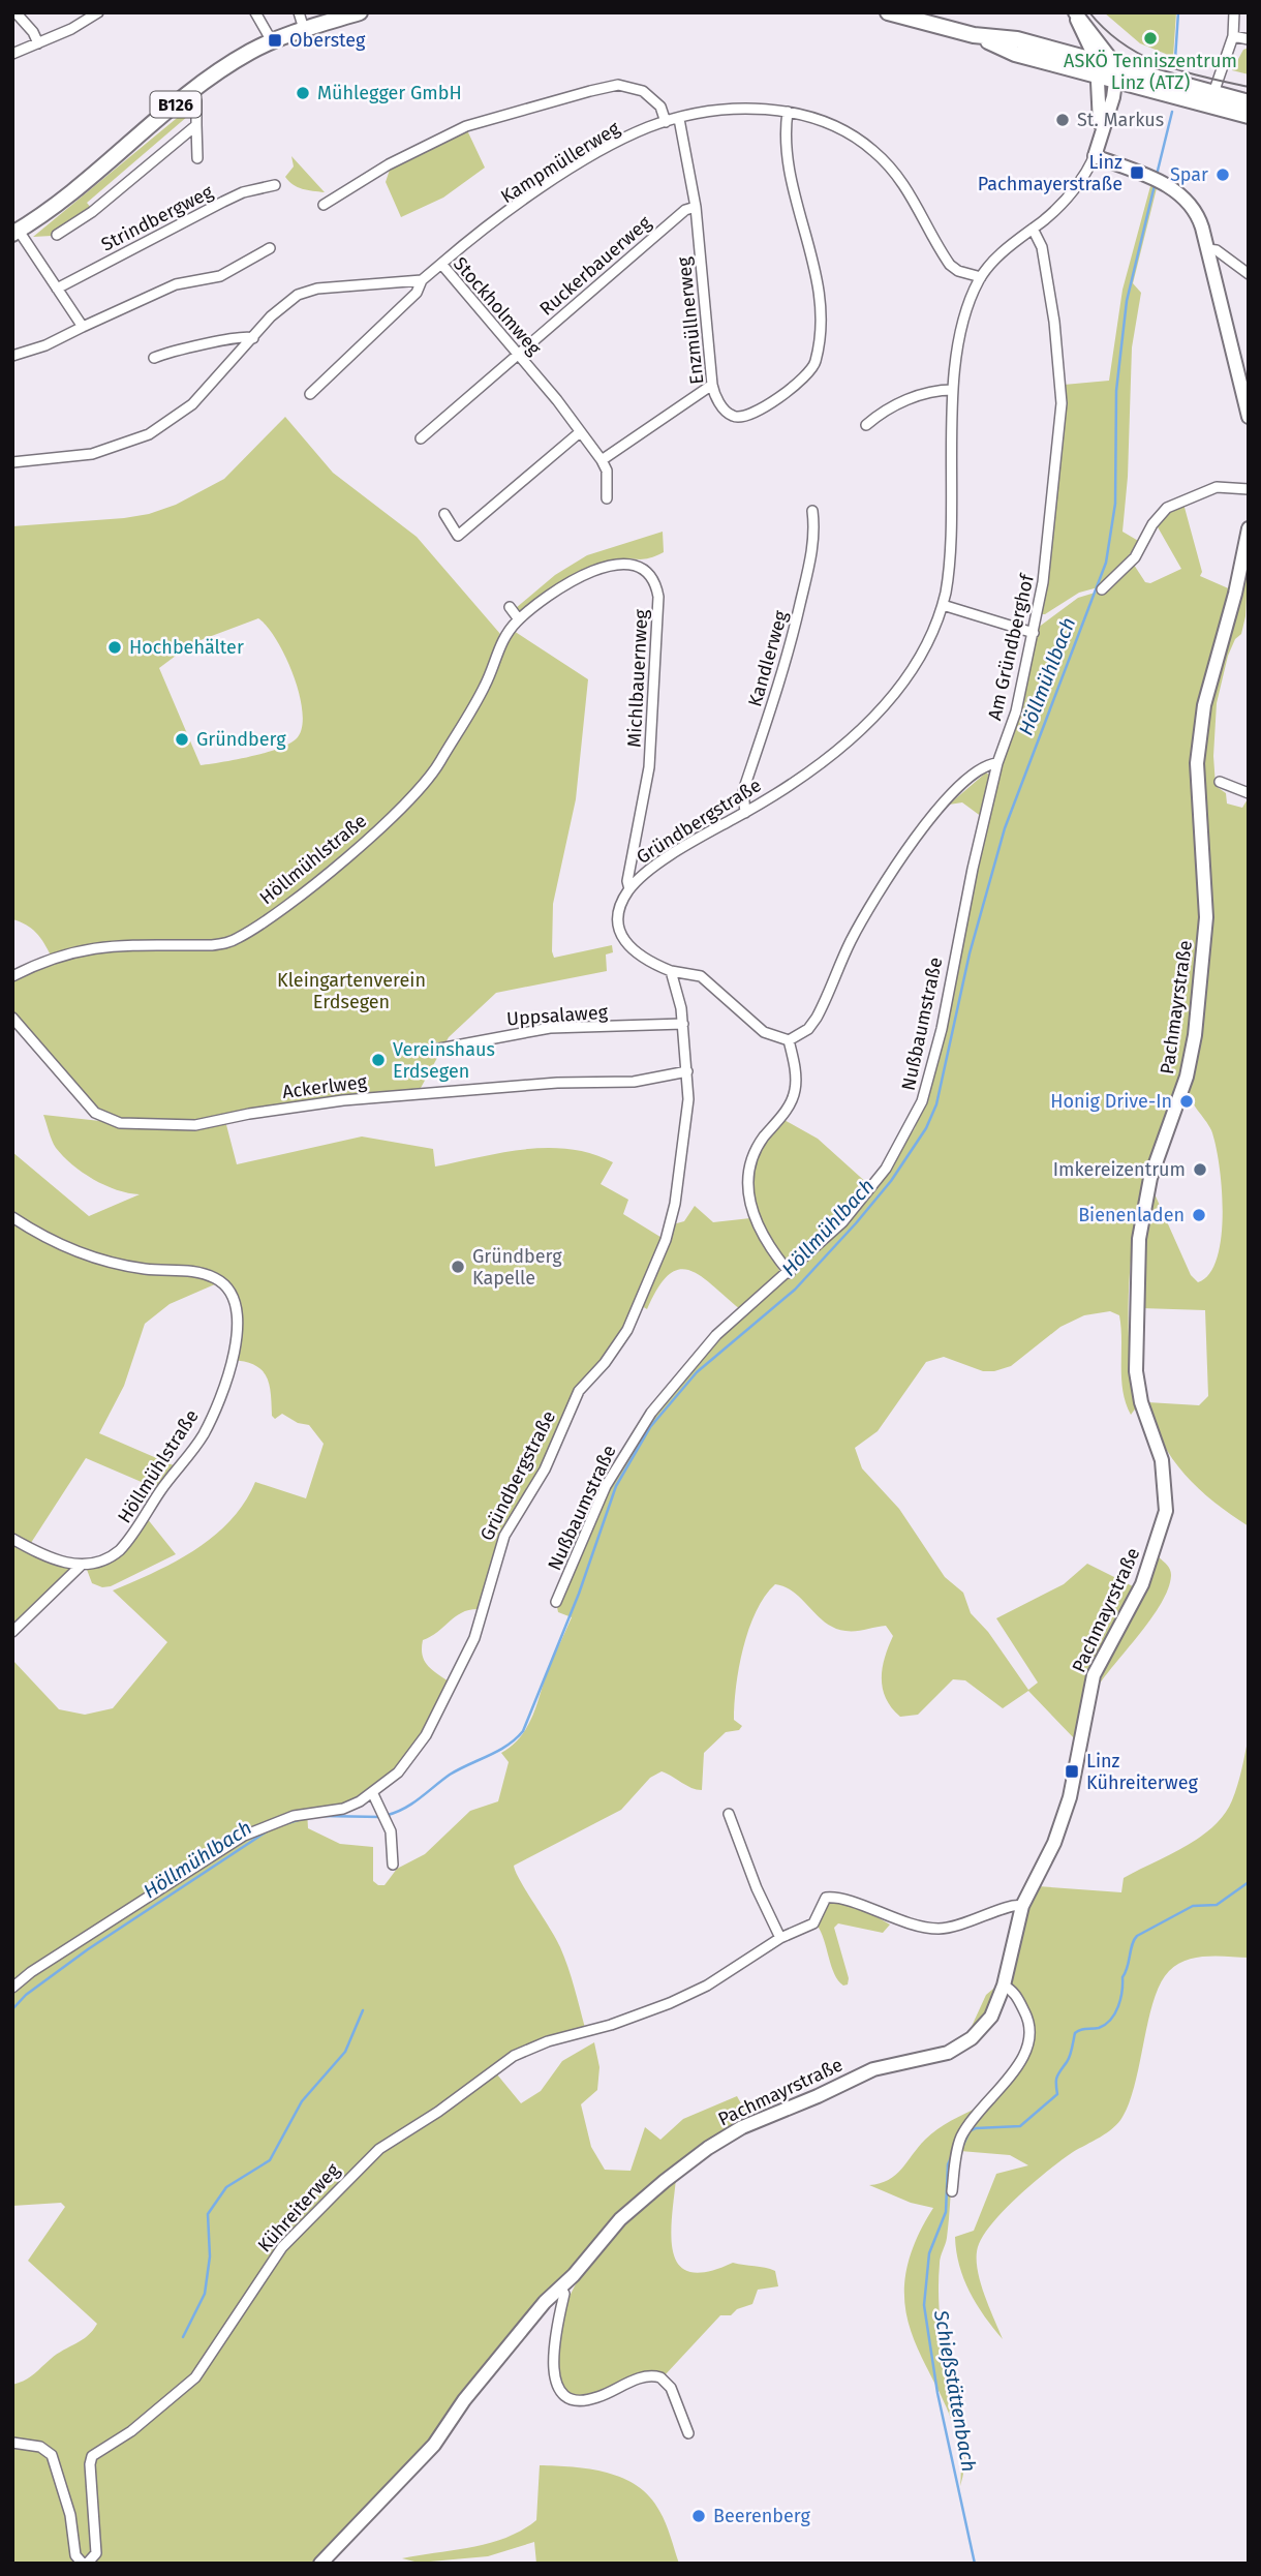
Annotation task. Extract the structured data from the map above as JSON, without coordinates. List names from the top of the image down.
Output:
{
  "streets": {
    "main road": ["B126"],
    "street": [
      "Kampmüllerweg",
      "Strindbergweg",
      "Ruckerbauerweg",
      "Stockholmweg",
      "Enzmüllnerweg",
      "Am Gründberghof",
      "Kandlerweg",
      "Michlbauernweg",
      "Gründbergstraße",
      "Höllmühlstraße",
      "Pachmayrstraße",
      "Uppsalaweg",
      "Nußbaumstraße",
      "Ackerlweg",
      "Kühreiterweg"
    ]
  },
  "crossings": [
    ["Kampmüllerweg", "Stockholmweg"],
    ["Kampmüllerweg", "Enzmüllnerweg"],
    ["Kampmüllerweg", "Gründbergstraße"],
    ["Ruckerbauerweg", "Stockholmweg"],
    ["Ruckerbauerweg", "Enzmüllnerweg"],
    ["Am Gründberghof", "Gründbergstraße"],
    ["Am Gründberghof", "Nußbaumstraße"],
    ["Kandlerweg", "Gründbergstraße"],
    ["Michlbauernweg", "Gründbergstraße"],
    ["Michlbauernweg", "Höllmühlstraße"],
    ["Gründbergstraße", "Uppsalaweg"],
    ["Gründbergstraße", "Ackerlweg"],
    ["Pachmayrstraße", "Kühreiterweg"]
  ],
  "water": ["Höllmühlbach", "Schießstättenbach"],
  "parks": ["Kleingartenverein Erdsegen"],
  "places": {
    "other": [
      "ASKÖ Tenniszentrum Linz (ATZ)",
      "Mühlegger GmbH",
      "St. Markus",
      "Spar",
      "Hochbehälter",
      "Gründberg",
      "Vereinshaus Erdsegen",
      "Honig Drive-In",
      "Imkereizentrum",
      "Bienenladen",
      "Gründberg Kapelle",
      "Beerenberg"
    ],
    "transit": ["Obersteg", "Linz Pachmayerstraße", "Linz Kühreiterweg"]
  }
}
